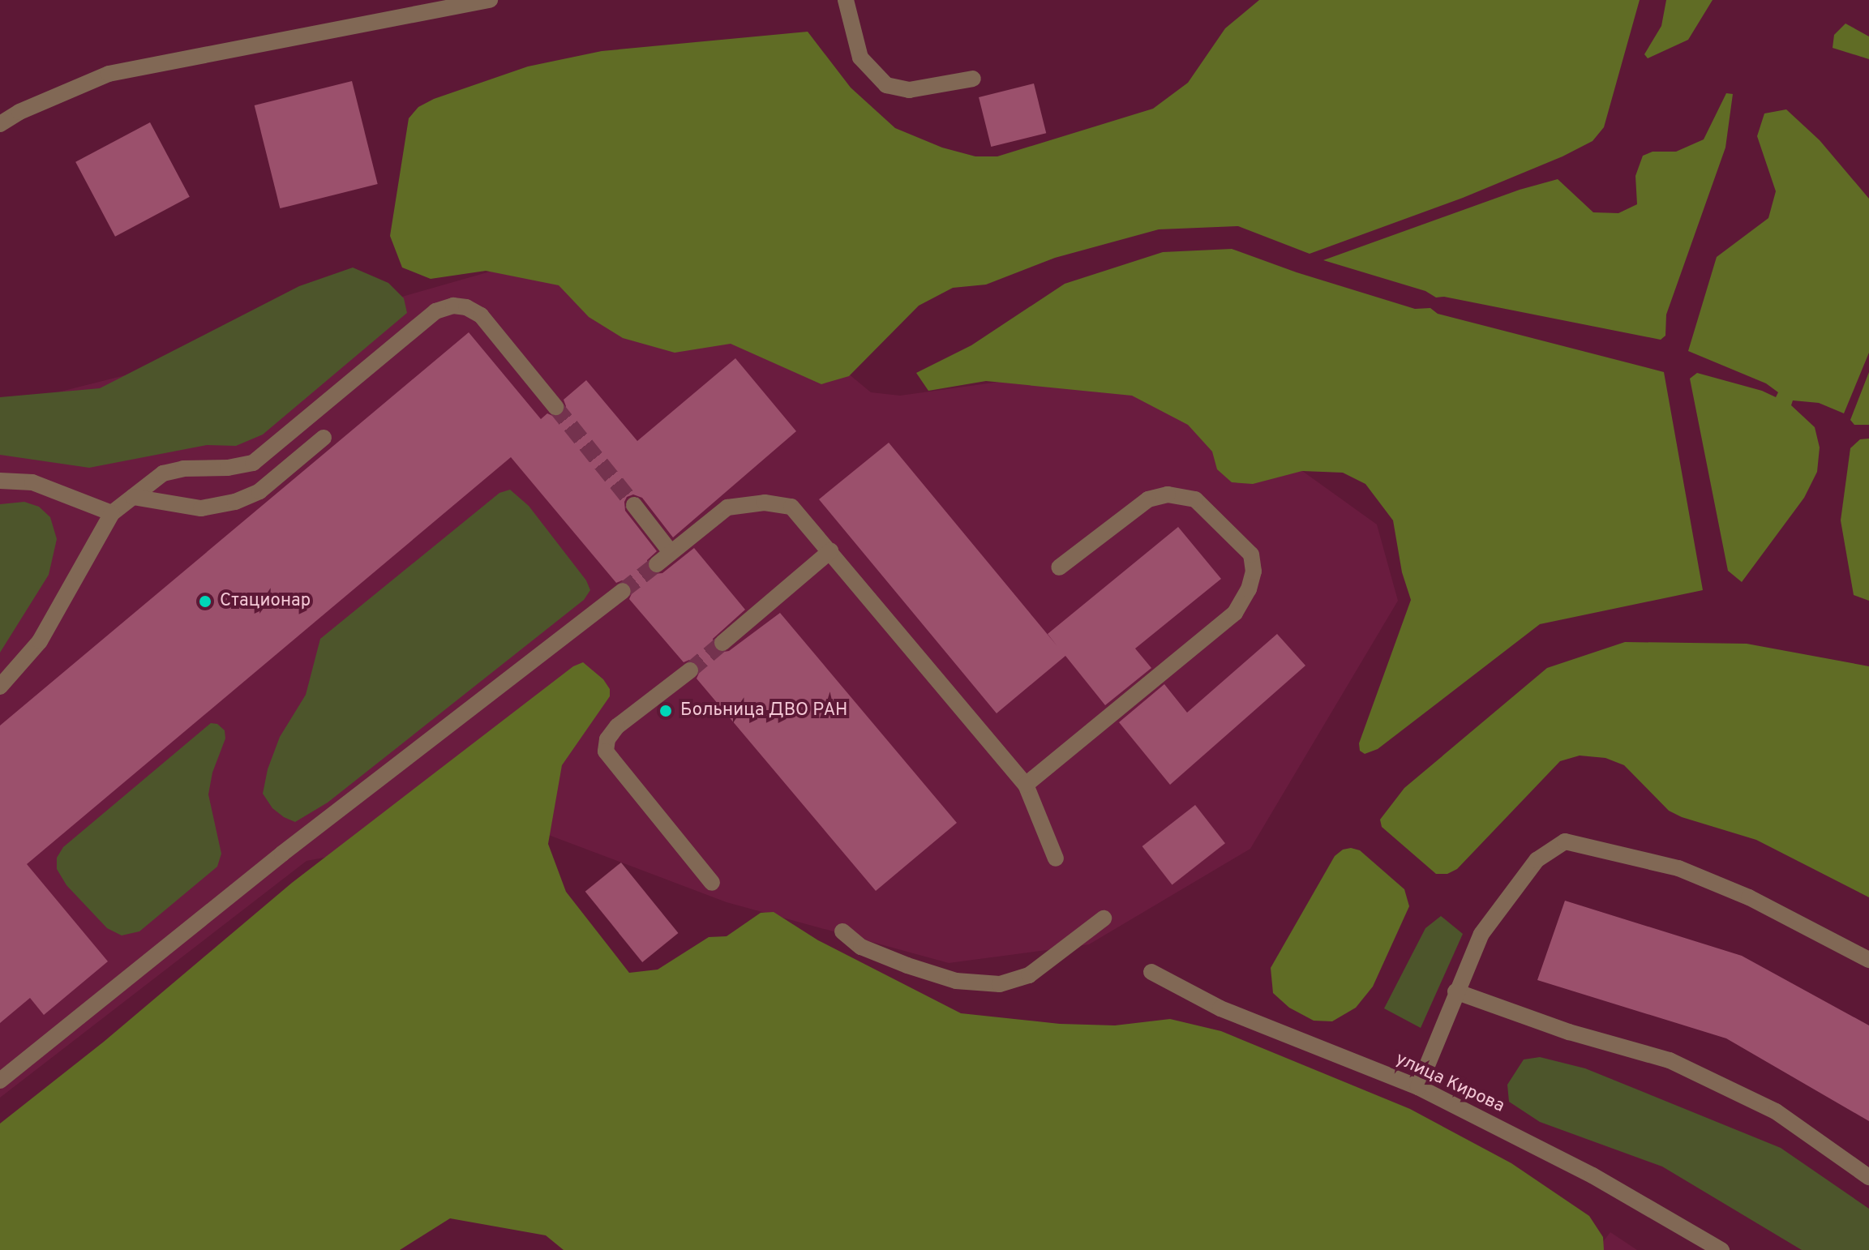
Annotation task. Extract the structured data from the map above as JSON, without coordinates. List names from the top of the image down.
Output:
{
  "streets": {
    "street": ["улица Кирова"]
  },
  "places": ["Стационар", "Больница ДВО РАН"]
}
